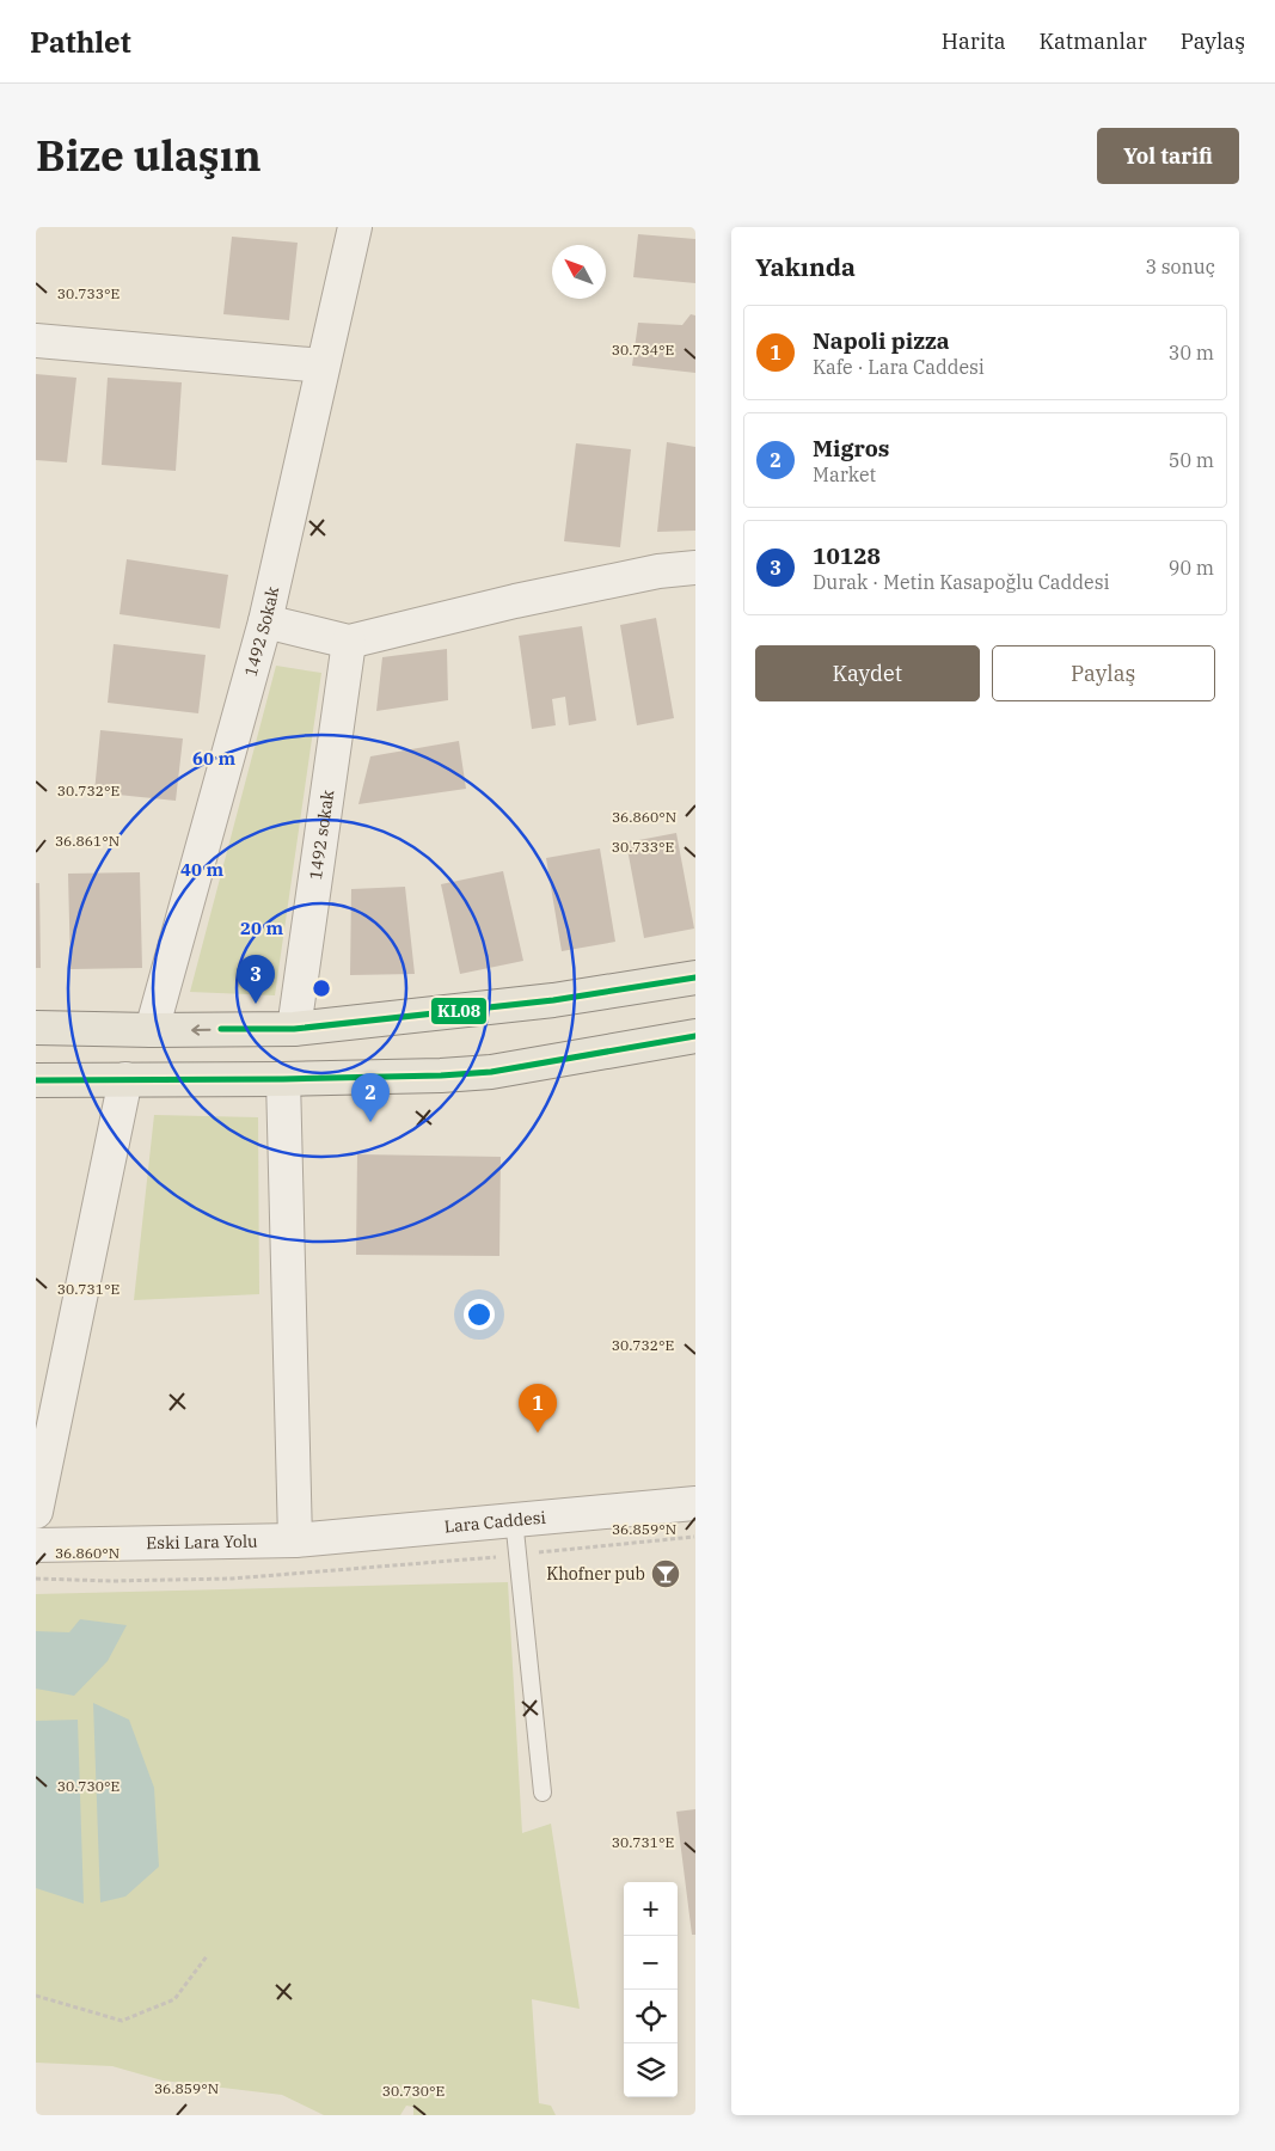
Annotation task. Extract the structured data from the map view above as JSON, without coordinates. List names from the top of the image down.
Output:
{
  "streets": {
    "street": [
      "1492 Sokak",
      "1492 sokak",
      "Lara Caddesi",
      "Eski Lara Yolu"
    ]
  },
  "crossings": [
    ["Lara Caddesi", "Eski Lara Yolu"]
  ],
  "places": {
    "bar": ["Khofner pub"]
  },
  "lines": ["transit line KL08"],
  "north": "top left",
  "page": {
    "header": "Pathlet",
    "nav": ["Harita", "Katmanlar", "Paylaş"],
    "title": "Bize ulaşın",
    "buttons": [
      "Yol tarifi",
      ["Kaydet", "Paylaş"]
    ],
    "heading": ["Yakında", "3 sonuç"],
    "list": [
      {
        "mark": "1",
        "name": "Napoli pizza",
        "note": "Kafe · Lara Caddesi",
        "value": "30 m"
      },
      {
        "mark": "2",
        "name": "Migros",
        "note": "Market",
        "value": "50 m"
      },
      {
        "mark": "3",
        "name": "10128",
        "note": "Durak · Metin Kasapoğlu Caddesi",
        "value": "90 m"
      }
    ],
    "pins": ["3", "2", "1"],
    "map_buttons": ["+", "−"]
  },
  "coordinates": [
    "30.733°E",
    "30.734°E",
    "30.732°E",
    "36.860°N",
    "36.861°N",
    "30.731°E",
    "36.859°N",
    "30.730°E"
  ],
  "rings": ["60 m", "40 m", "20 m"]
}
